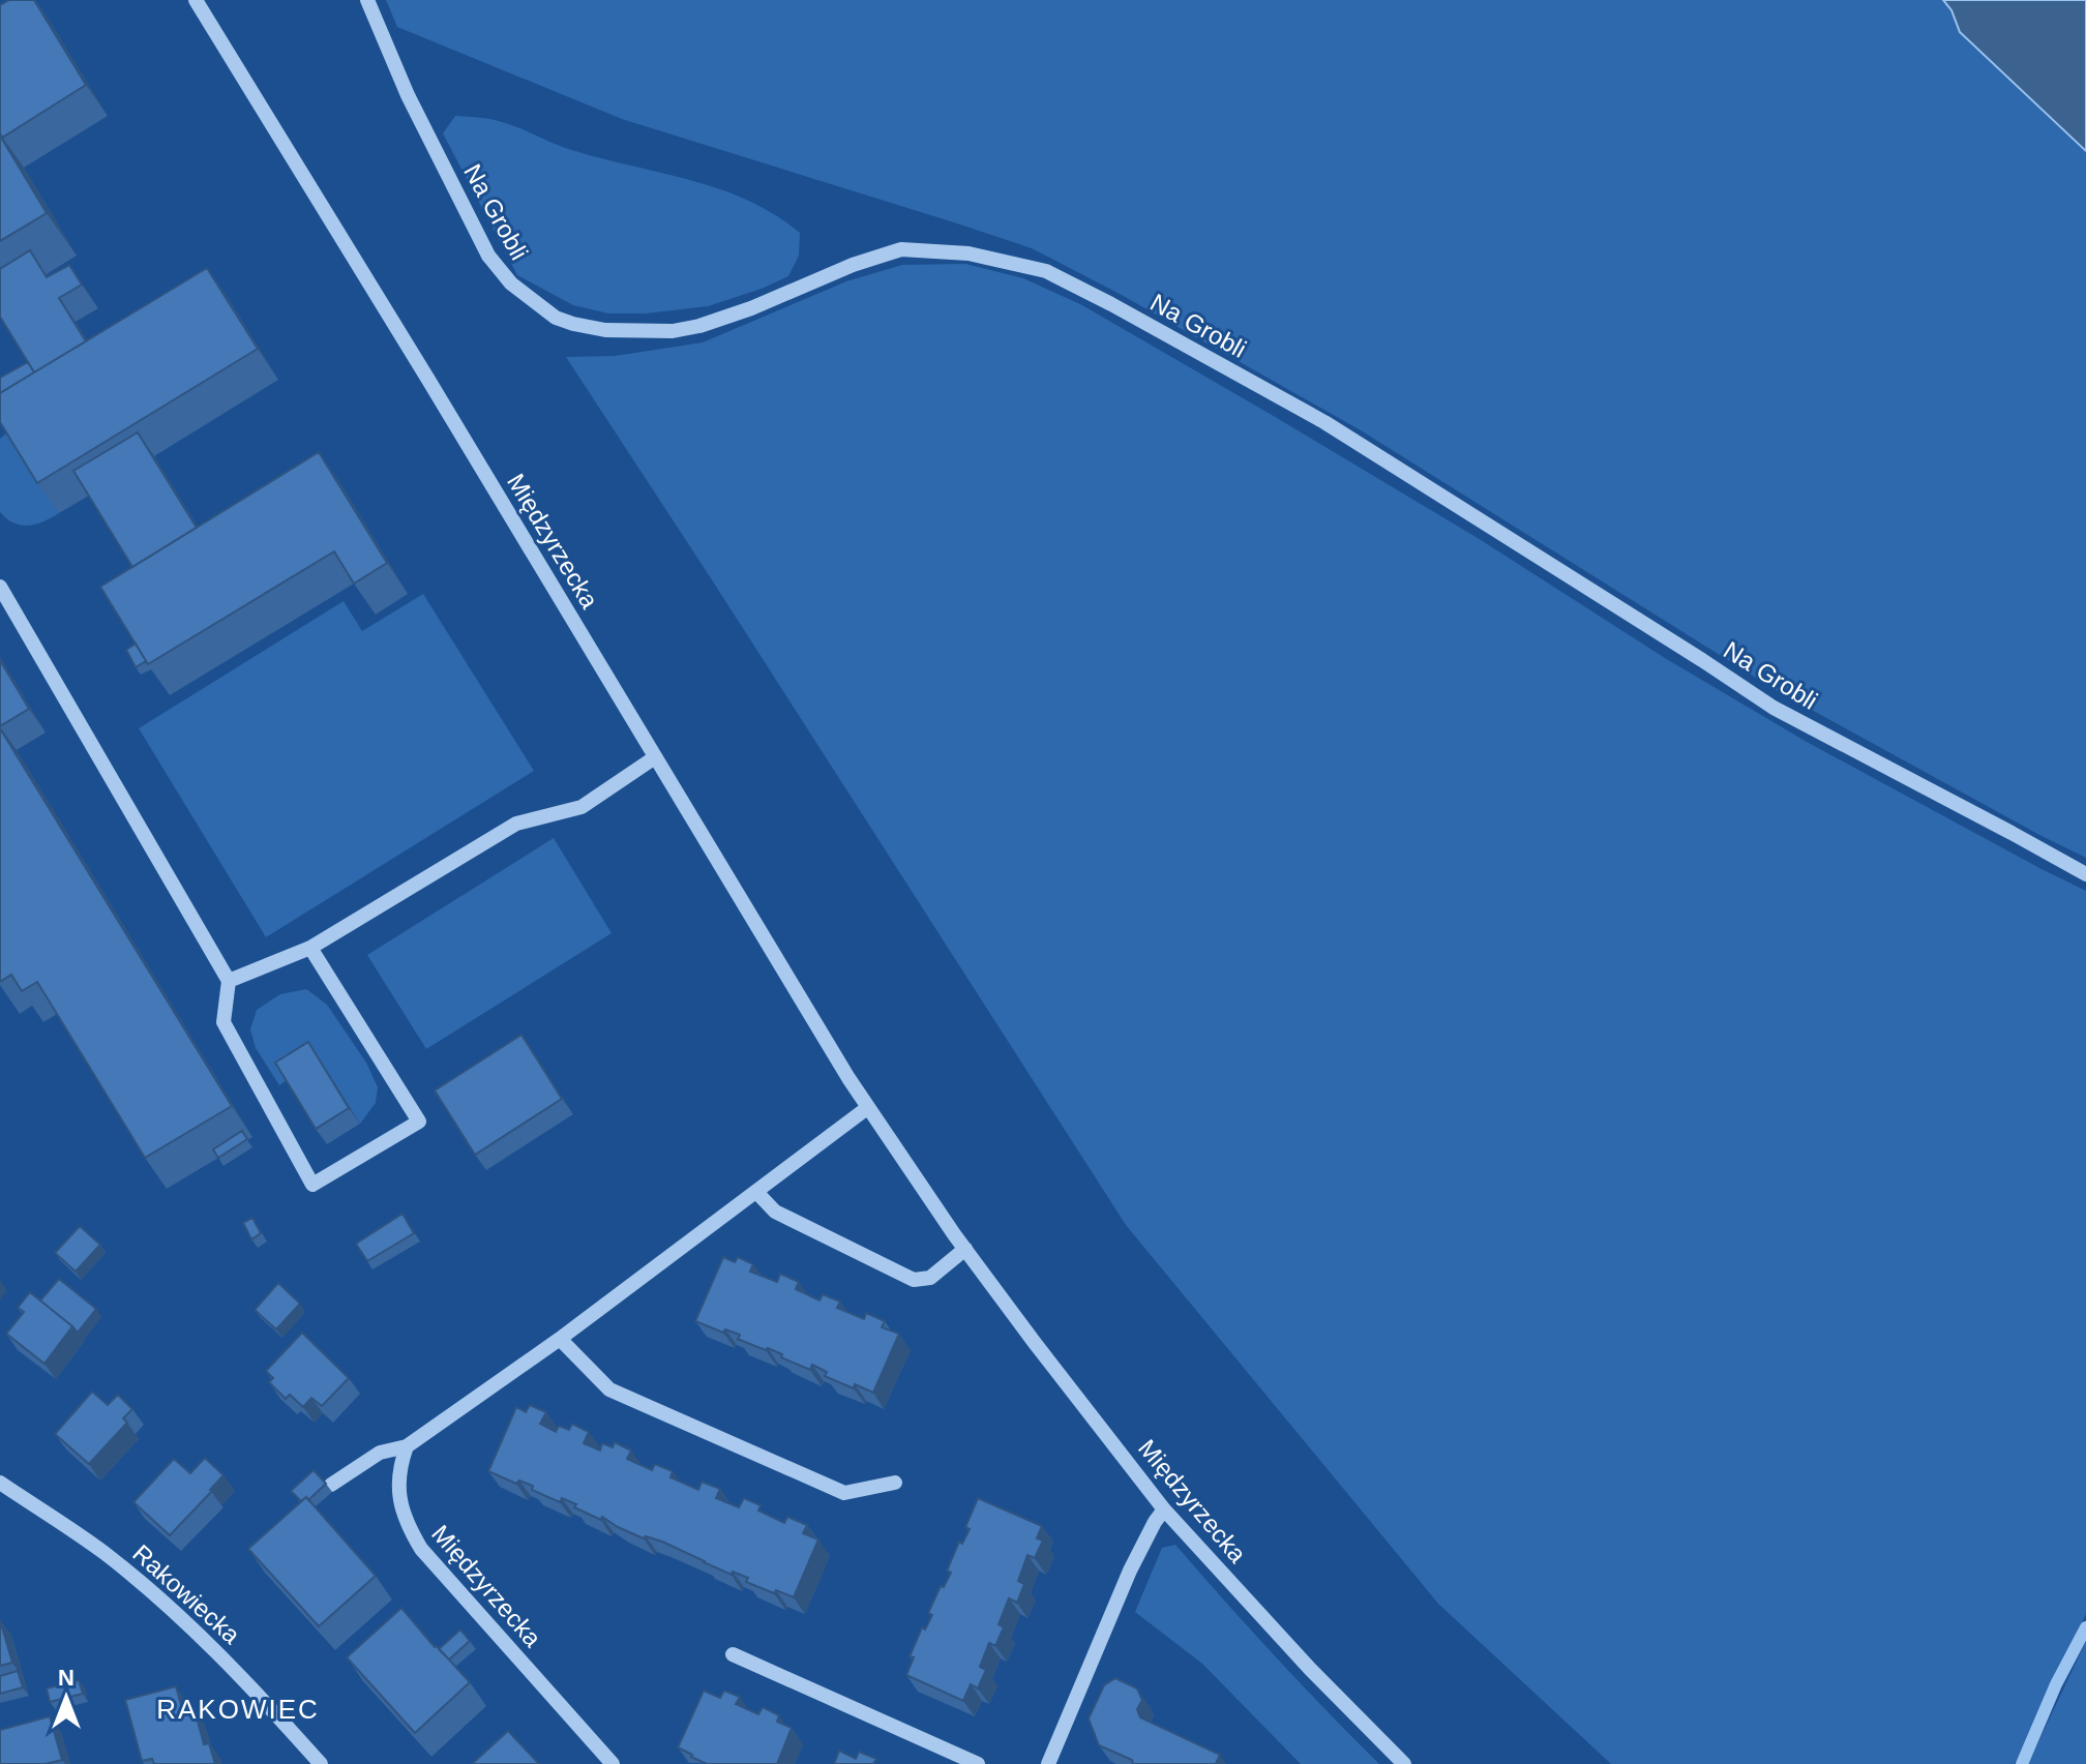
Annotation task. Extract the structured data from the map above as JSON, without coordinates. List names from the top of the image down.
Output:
{
  "streets": {
    "street": ["Na Grobli", "Międzyrzecka", "Rakowiecka"]
  },
  "districts": ["RAKOWIEC"],
  "north": "top"
}
